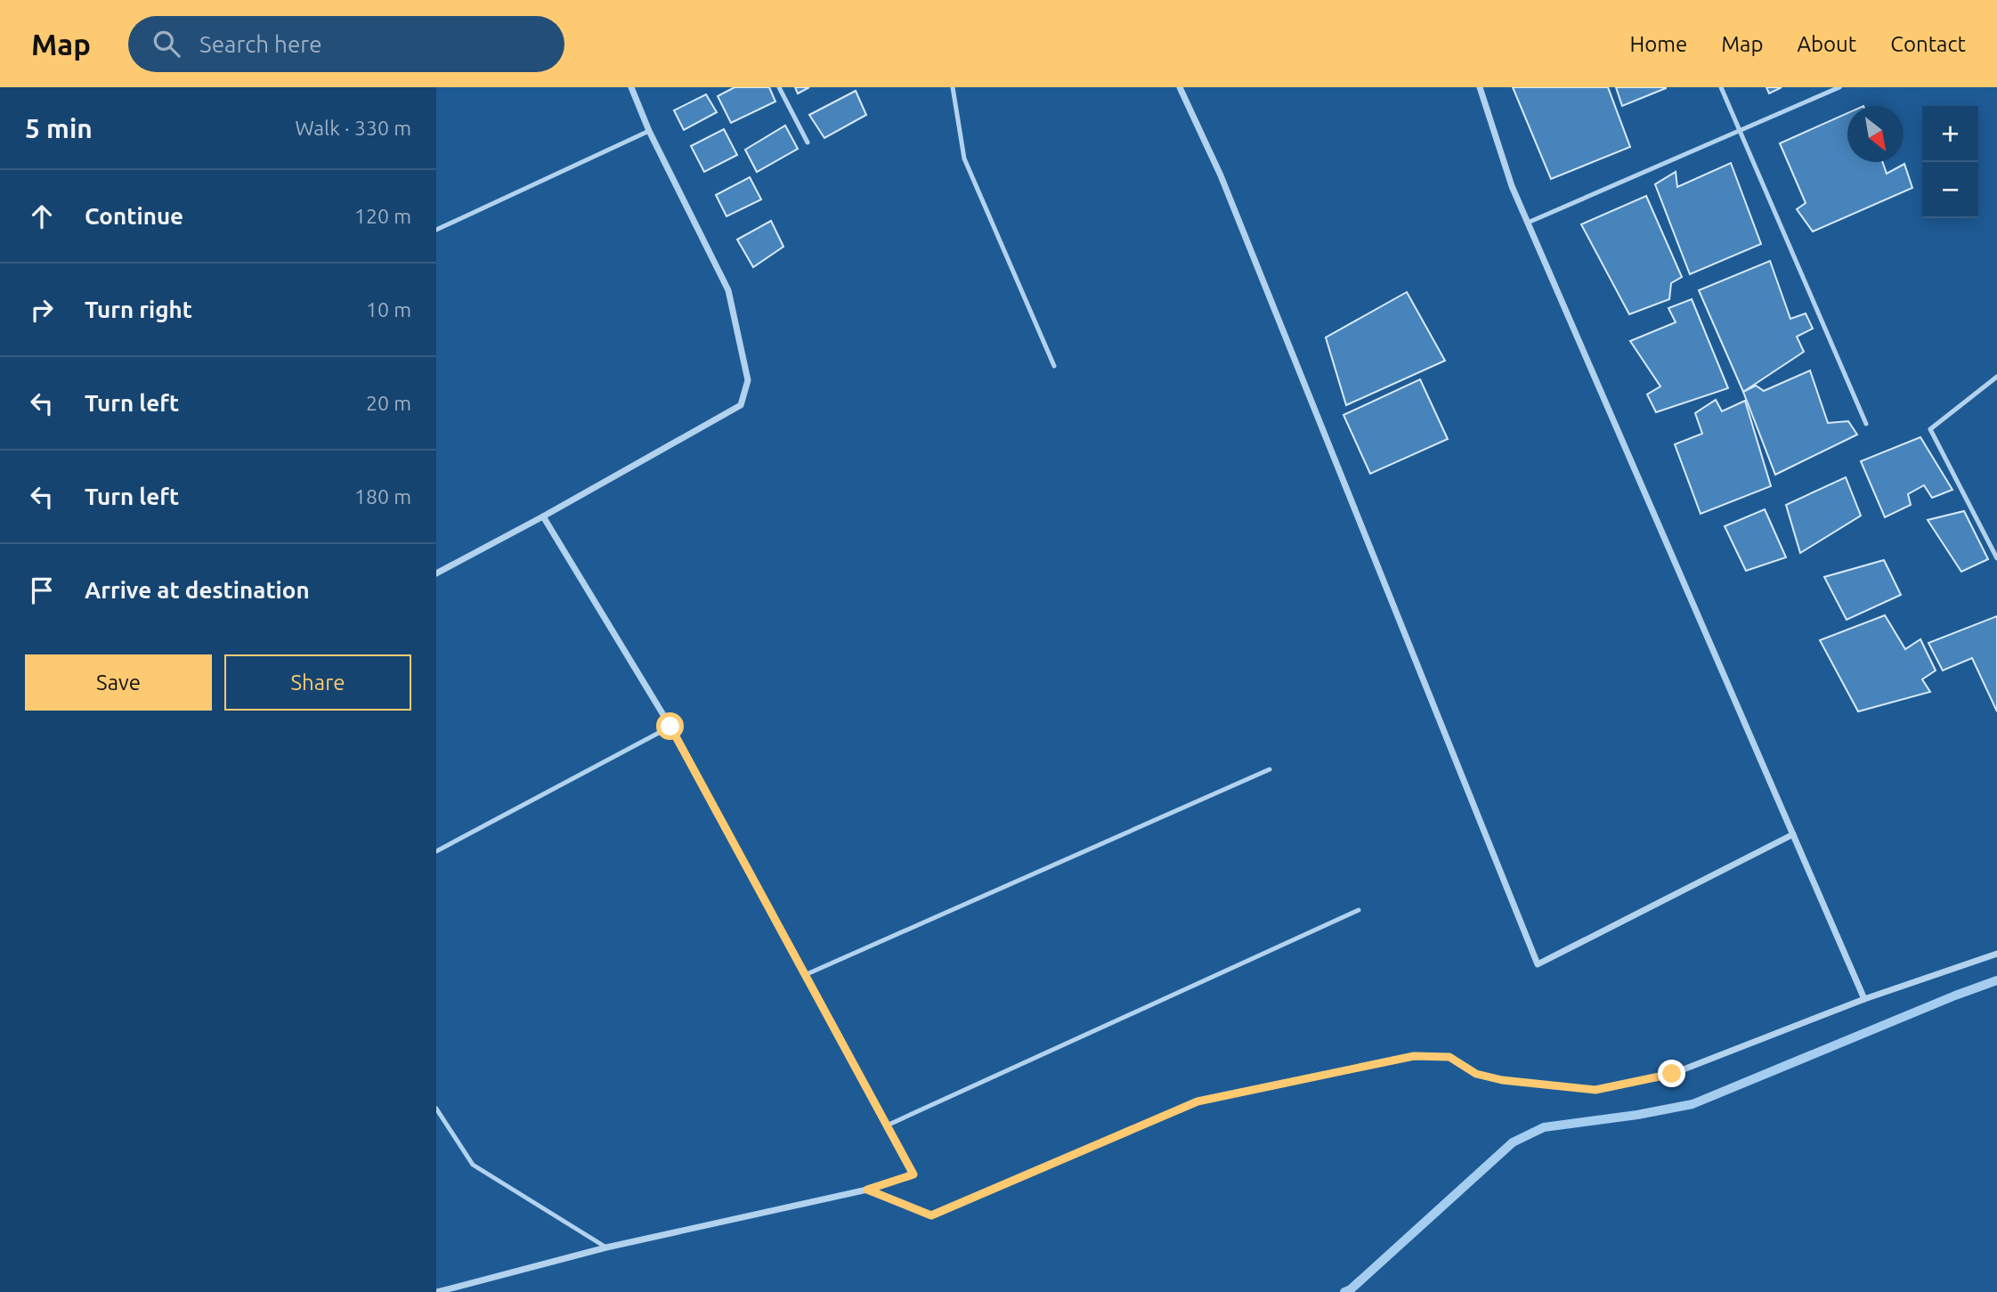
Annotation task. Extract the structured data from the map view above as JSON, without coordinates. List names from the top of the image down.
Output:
{
  "north": "bottom right",
  "page": {
    "header": "Map",
    "search": "Search here",
    "nav": [
      "Home",
      "Map",
      "About",
      "Contact"
    ],
    "heading": ["5 min", "Walk · 330 m"],
    "map_buttons": ["+", "−"],
    "list": [
      ["Continue", "120 m"],
      ["Turn right", "10 m"],
      ["Turn left", "20 m"],
      ["Turn left", "180 m"],
      "Arrive at destination"
    ],
    "buttons": ["Save", "Share"]
  }
}
